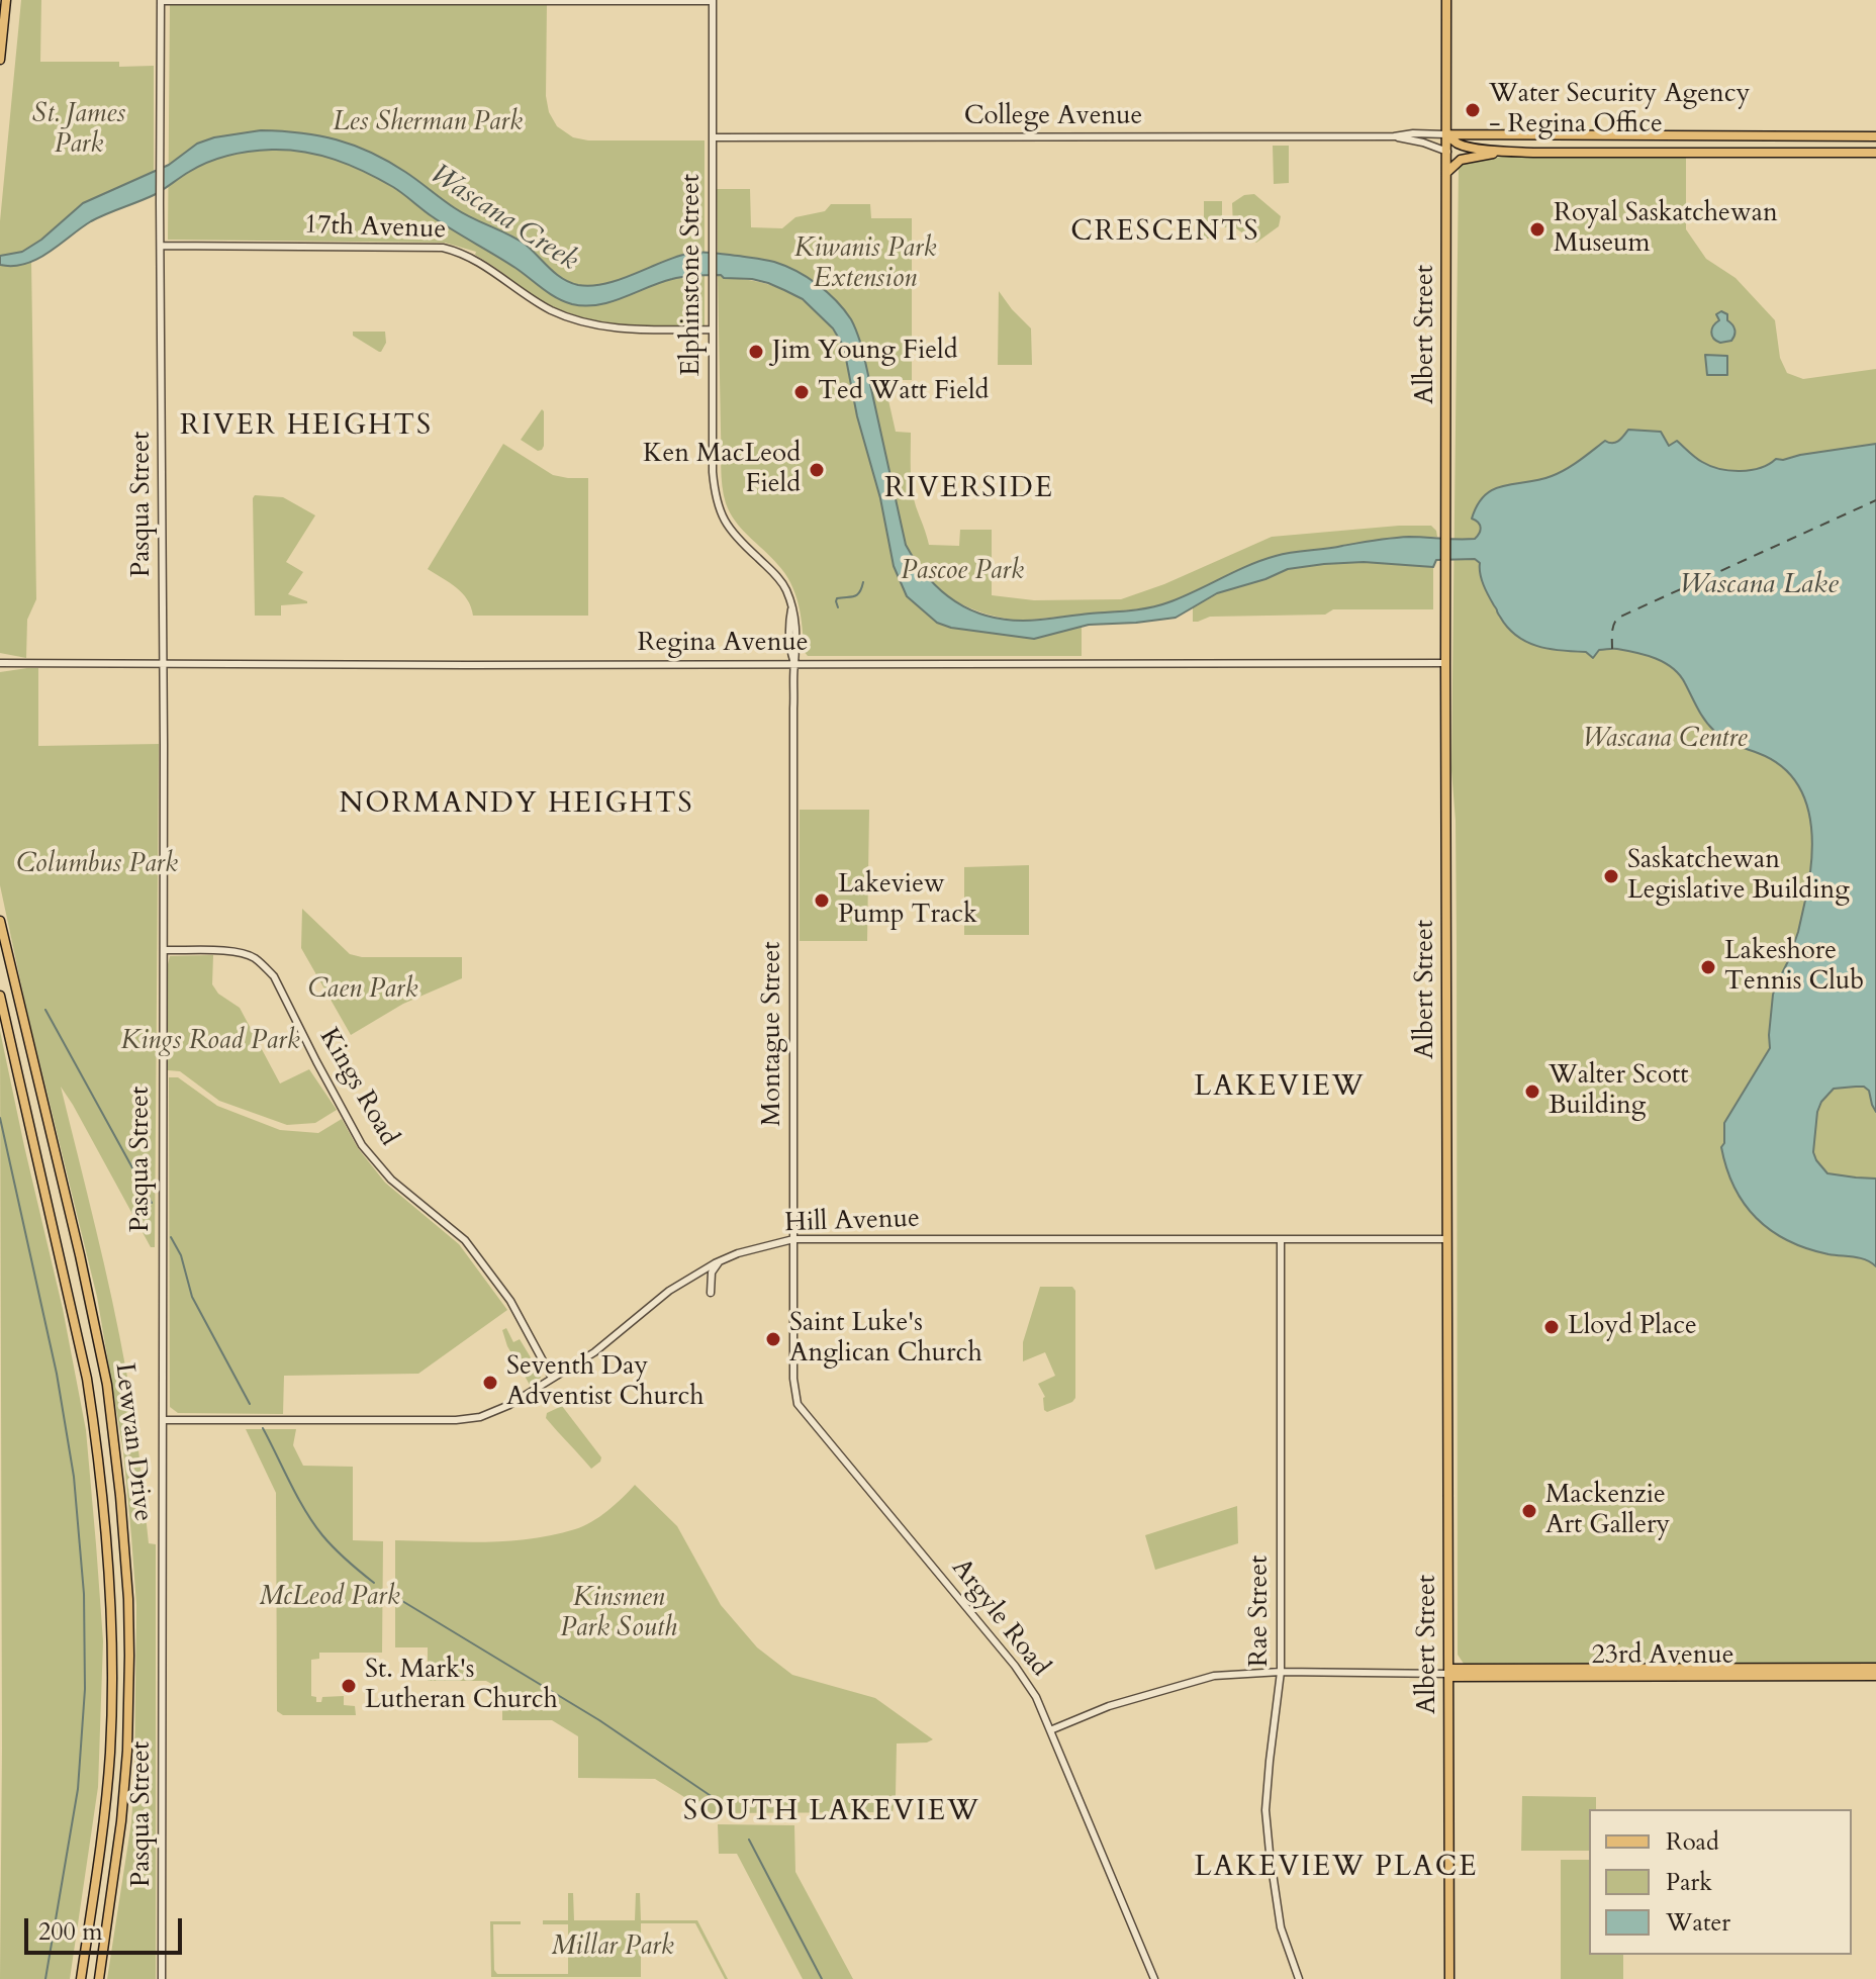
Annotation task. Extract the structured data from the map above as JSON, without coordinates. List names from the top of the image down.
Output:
{
  "streets": {
    "main road": [
      "College Avenue",
      "Albert Street",
      "Lewvan Drive",
      "23rd Avenue"
    ],
    "street": [
      "17th Avenue",
      "Elphinstone Street",
      "Pasqua Street",
      "Regina Avenue",
      "Montague Street",
      "Kings Road",
      "Hill Avenue",
      "Rae Street",
      "Argyle Road"
    ]
  },
  "crossings": [
    ["College Avenue", "Elphinstone Street"],
    ["College Avenue", "Albert Street"],
    ["17th Avenue", "Elphinstone Street"],
    ["17th Avenue", "Pasqua Street"],
    ["Elphinstone Street", "Montague Street"],
    ["Albert Street", "Regina Avenue"],
    ["Albert Street", "Hill Avenue"],
    ["Albert Street", "23rd Avenue"],
    ["Pasqua Street", "Regina Avenue"],
    ["Pasqua Street", "Kings Road"],
    ["Pasqua Street", "Hill Avenue"],
    ["Regina Avenue", "Montague Street"],
    ["Montague Street", "Hill Avenue"],
    ["Montague Street", "Argyle Road"],
    ["Kings Road", "Hill Avenue"],
    ["Hill Avenue", "Rae Street"],
    ["Rae Street", "23rd Avenue"],
    ["Argyle Road", "23rd Avenue"]
  ],
  "districts": [
    "CRESCENTS",
    "RIVER HEIGHTS",
    "RIVERSIDE",
    "NORMANDY HEIGHTS",
    "LAKEVIEW",
    "SOUTH LAKEVIEW",
    "LAKEVIEW PLACE"
  ],
  "water": ["Wascana Creek", "Wascana Lake"],
  "parks": [
    "St. James Park",
    "Les Sherman Park",
    "Kiwanis Park Extension",
    "Pascoe Park",
    "Wascana Centre",
    "Columbus Park",
    "Caen Park",
    "Kings Road Park",
    "McLeod Park",
    "Kinsmen Park South",
    "Millar Park"
  ],
  "places": [
    "Water Security Agency - Regina Office",
    "Royal Saskatchewan Museum",
    "Jim Young Field",
    "Ted Watt Field",
    "Ken MacLeod Field",
    "Saskatchewan Legislative Building",
    "Lakeview Pump Track",
    "Lakeshore Tennis Club",
    "Walter Scott Building",
    "Lloyd Place",
    "Saint Luke's Anglican Church",
    "Seventh Day Adventist Church",
    "Mackenzie Art Gallery",
    "St. Mark's Lutheran Church"
  ],
  "legend": ["Road", "Park", "Water"],
  "scale_bar": "200 m"
}
